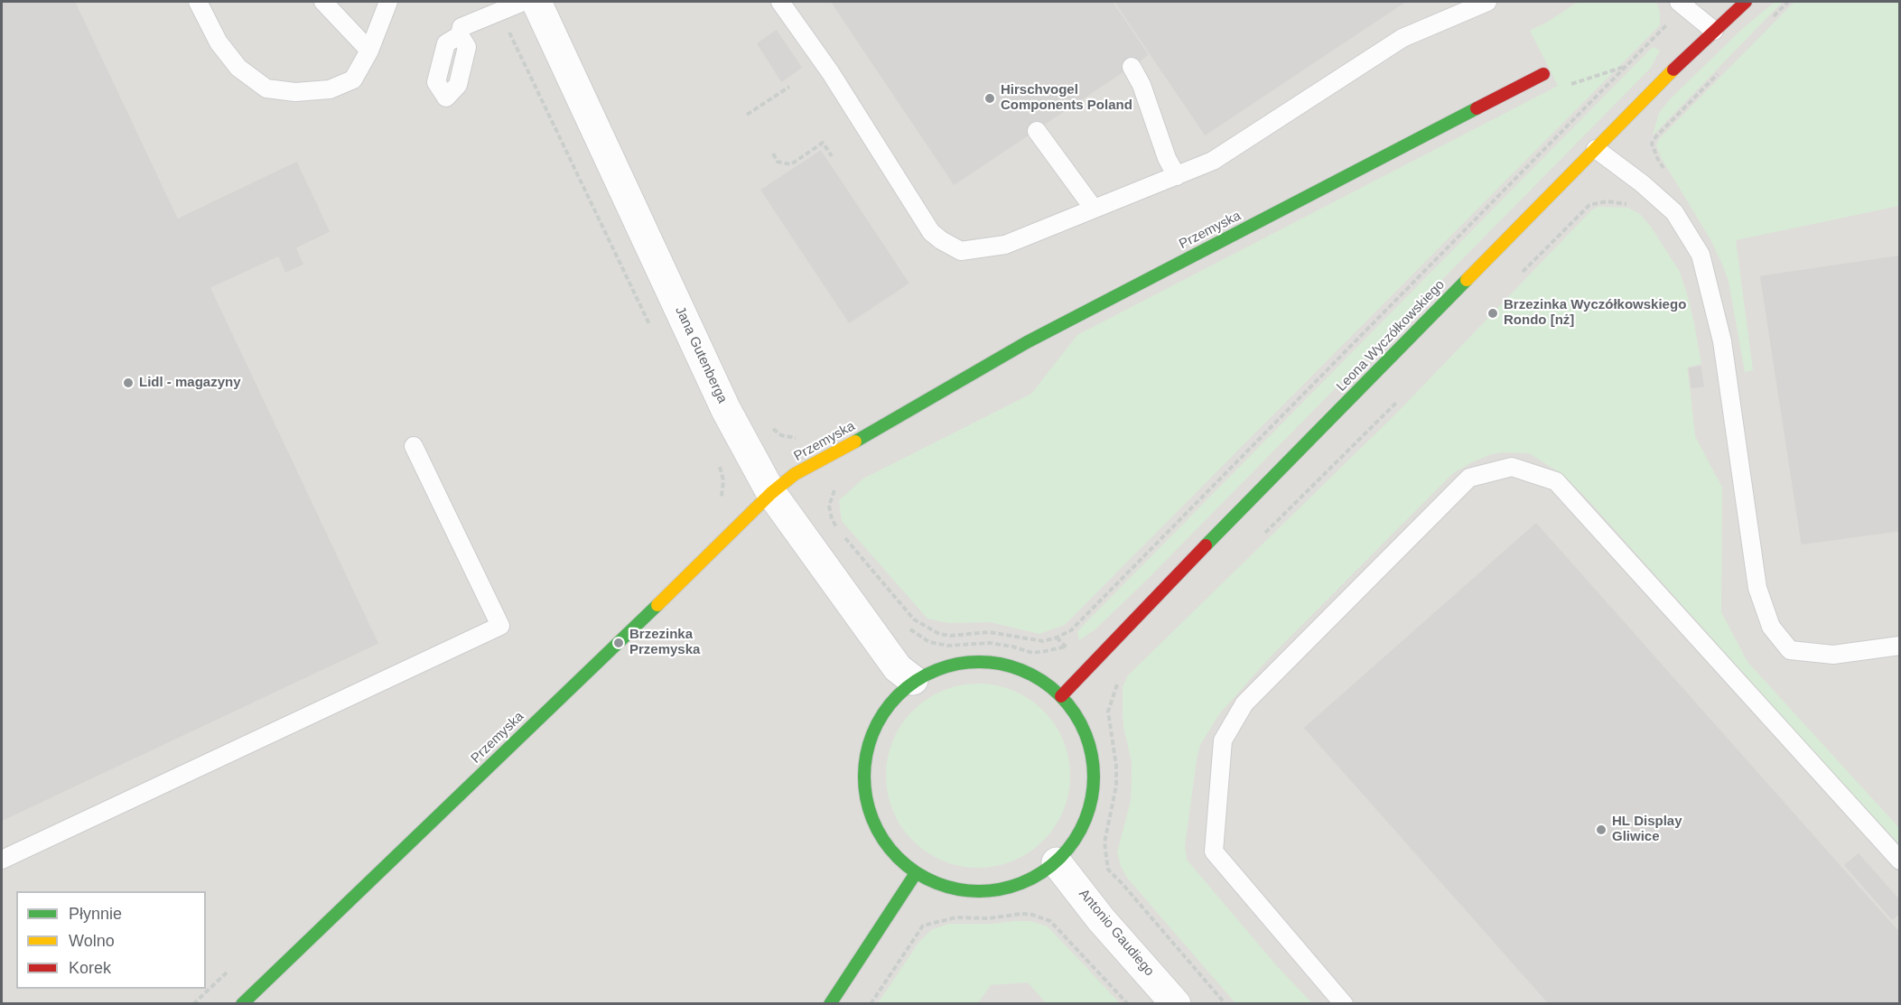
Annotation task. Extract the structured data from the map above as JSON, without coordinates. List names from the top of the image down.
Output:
{
  "streets": {
    "street": [
      "Przemyska",
      "Leona Wyczółkowskiego",
      "Jana Gutenberga",
      "Antonio Gaudiego"
    ]
  },
  "crossings": [
    ["Przemyska", "Jana Gutenberga"]
  ],
  "places": [
    "Hirschvogel Components Poland",
    "Brzezinka Wyczółkowskiego Rondo [nż]",
    "Lidl - magazyny",
    "Brzezinka Przemyska",
    "HL Display Gliwice"
  ],
  "legend": ["Płynnie", "Wolno", "Korek"]
}
